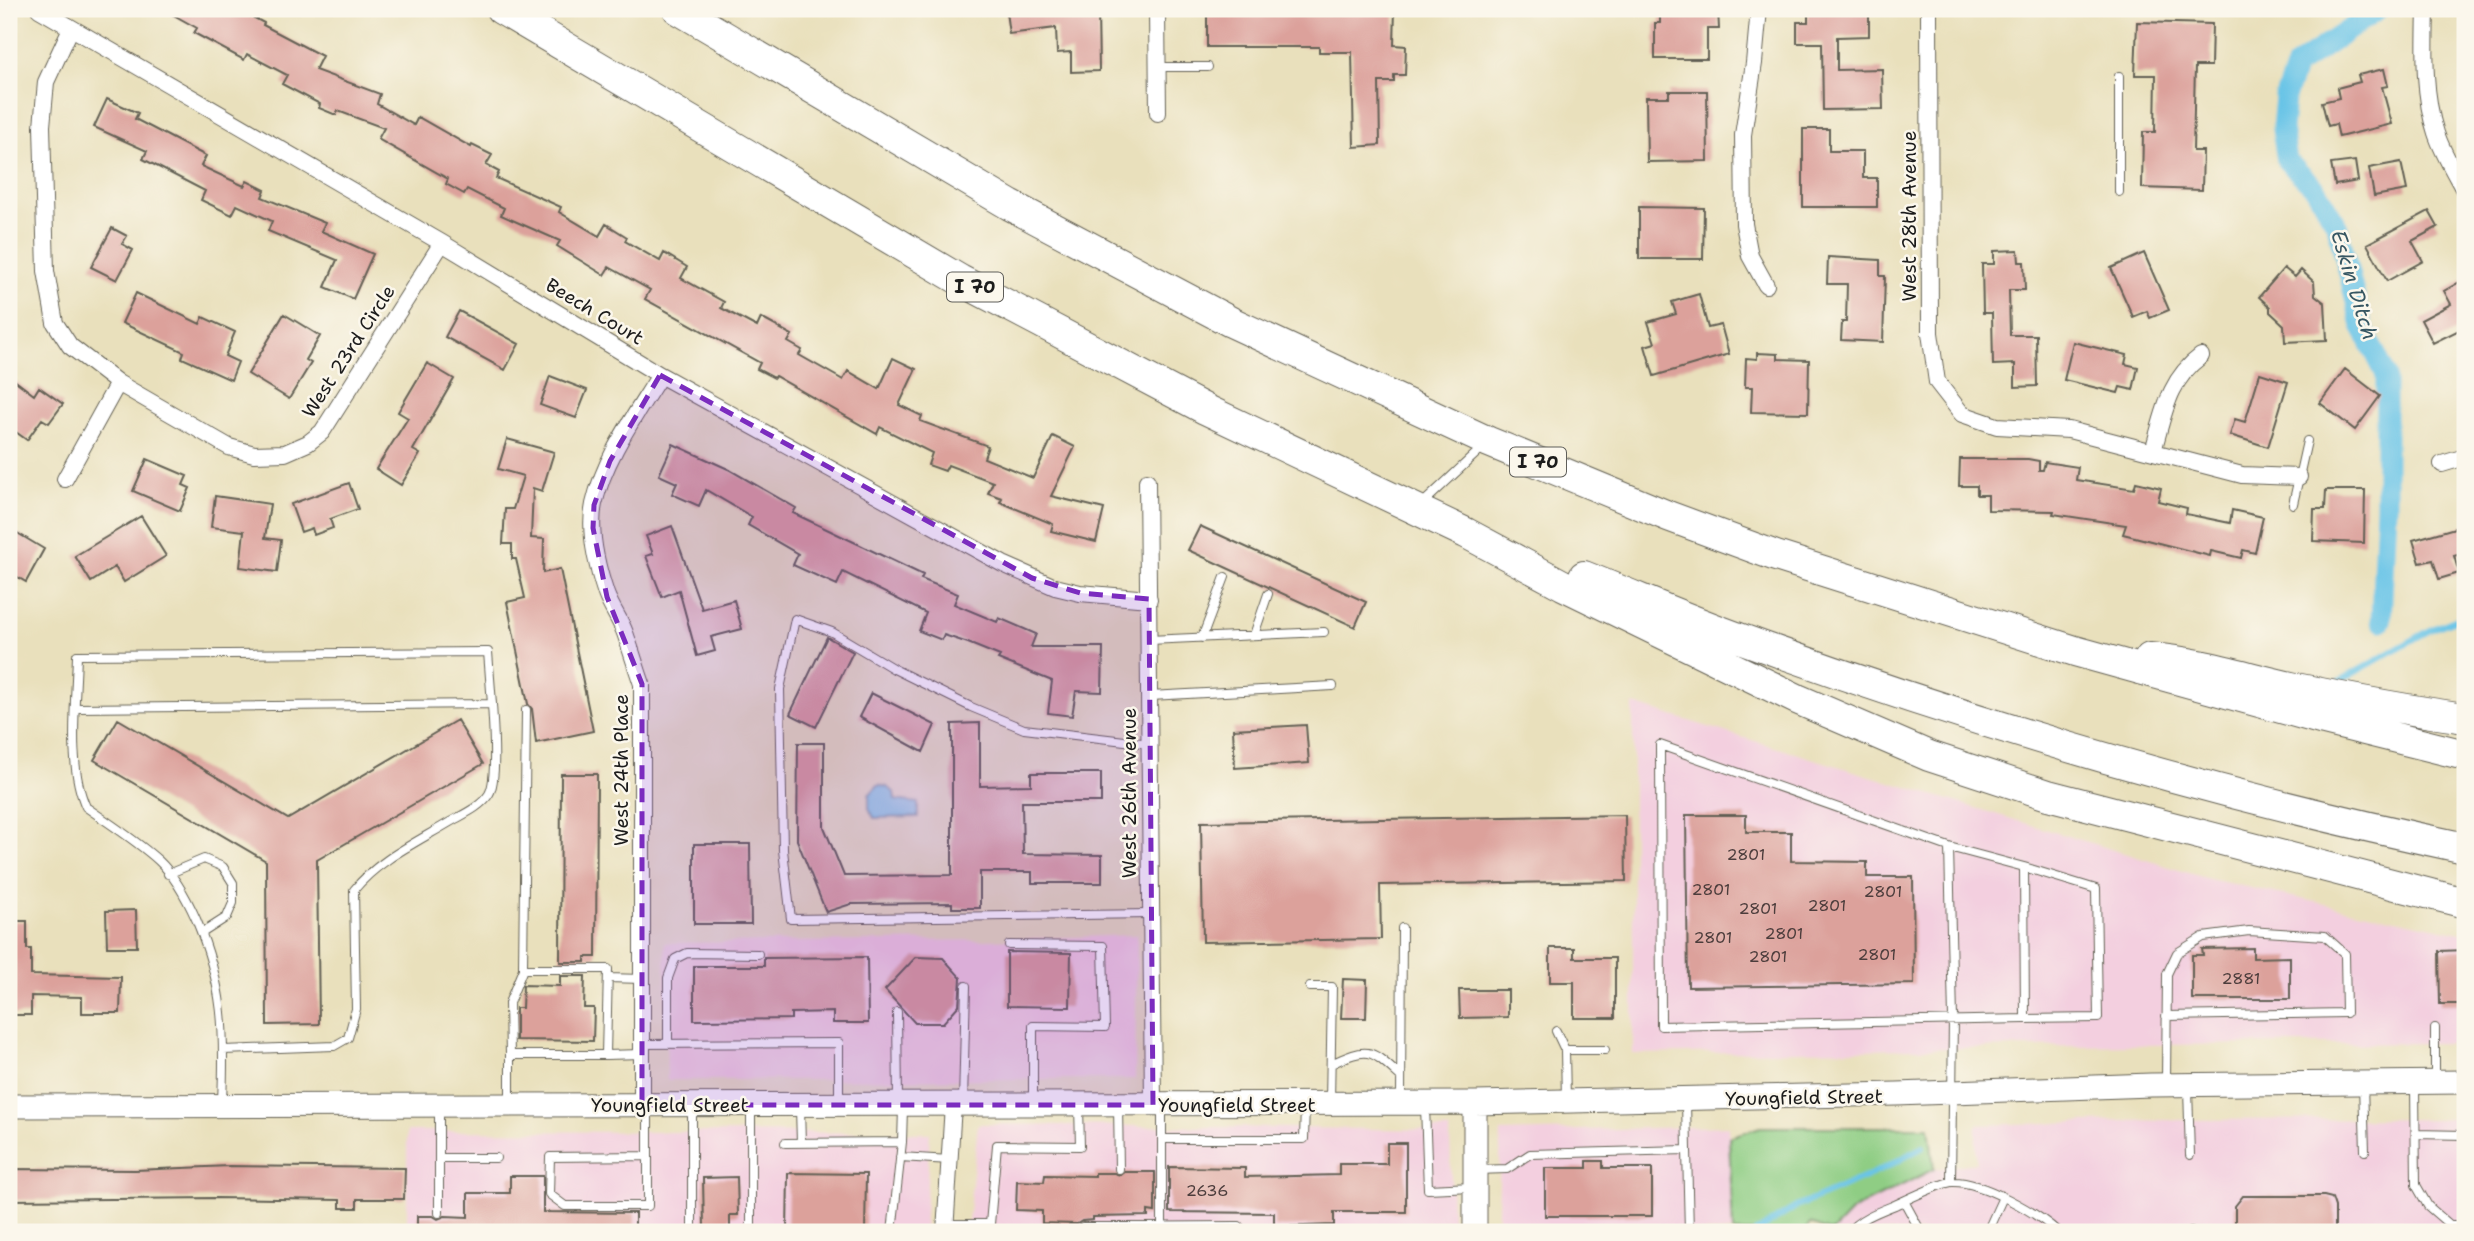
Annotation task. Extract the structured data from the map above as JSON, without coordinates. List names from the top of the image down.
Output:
{
  "streets": {
    "highway": ["I 70"],
    "street": [
      "West 28th Avenue",
      "Beech Court",
      "West 23rd Circle",
      "West 24th Place",
      "West 26th Avenue",
      "Youngfield Street"
    ]
  },
  "crossings": [
    ["Beech Court", "West 23rd Circle"],
    ["Beech Court", "West 24th Place"],
    ["Beech Court", "West 26th Avenue"],
    ["West 24th Place", "Youngfield Street"],
    ["West 26th Avenue", "Youngfield Street"]
  ],
  "water": ["Eskin Ditch"],
  "house_numbers": [
    "2801",
    "2801",
    "2801",
    "2801",
    "2801",
    "2801",
    "2801",
    "2801",
    "2801",
    "2881",
    "2636"
  ]
}
